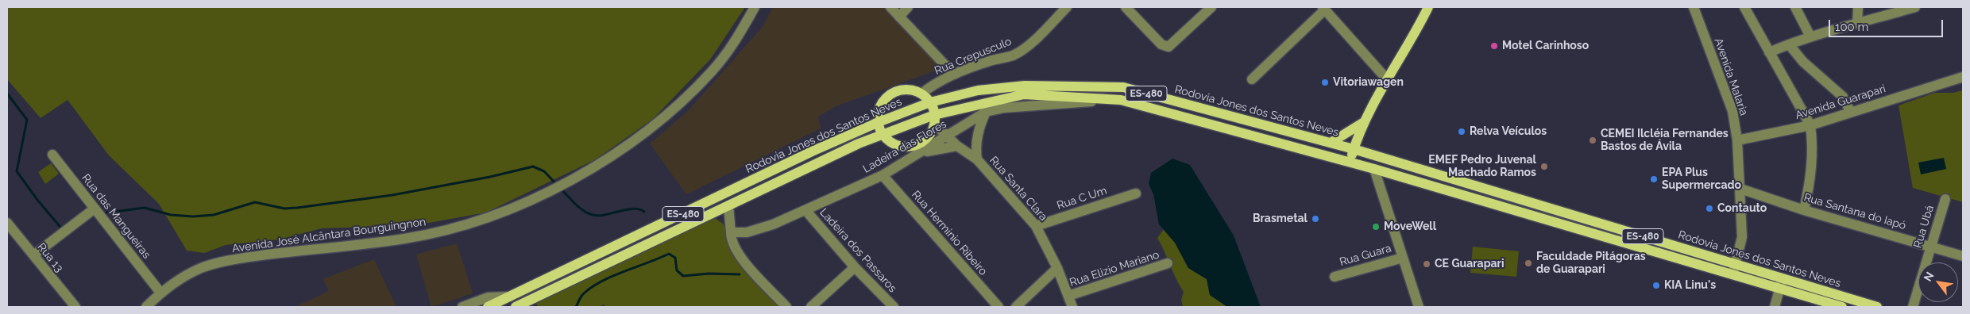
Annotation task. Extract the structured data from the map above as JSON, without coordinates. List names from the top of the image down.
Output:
{
  "streets": {
    "main road": ["ES-480", "Rodovia Jones dos Santos Neves"],
    "street": [
      "Rua Crepusculo",
      "Avenida Malaria",
      "Avenida Guarapari",
      "Ladeira das Flores",
      "Rua Santa Clara",
      "Rua C Um",
      "Rua Santana do Iapó",
      "Rua das Mangueiras",
      "Rua Ubá",
      "Rua Herminio Ribeiro",
      "Avenida José Alcântara Bourguingnon",
      "Ladeira dos Passaros",
      "Rua Guara",
      "Rua 13",
      "Rua Elizio Mariano"
    ]
  },
  "crossings": [
    ["Avenida Malaria", "Avenida Guarapari"],
    ["Avenida Malaria", "Rodovia Jones dos Santos Neves"],
    ["Avenida Malaria", "Rua Santana do Iapó"],
    ["Rodovia Jones dos Santos Neves", "Ladeira das Flores"],
    ["Rodovia Jones dos Santos Neves", "Rua Santa Clara"],
    ["Ladeira das Flores", "Rua Santa Clara"],
    ["Ladeira das Flores", "Rua Herminio Ribeiro"],
    ["Ladeira das Flores", "Ladeira dos Passaros"],
    ["Rua Santa Clara", "Rua C Um"],
    ["Rua Santa Clara", "Rua Elizio Mariano"],
    ["Rua Santana do Iapó", "Rua Ubá"],
    ["Rua das Mangueiras", "Avenida José Alcântara Bourguingnon"]
  ],
  "places": [
    "Motel Carinhoso",
    "Vitoriawagen",
    "Relva Veículos",
    "CEMEI Ilcléia Fernandes Bastos de Ávila",
    "EMEF Pedro Juvenal Machado Ramos",
    "EPA Plus Supermercado",
    "Contauto",
    "Brasmetal",
    "MoveWell",
    "Faculdade Pitágoras de Guarapari",
    "CE Guarapari",
    "KIA Linu's"
  ],
  "scale_bar": "100 m",
  "north": "top left"
}
